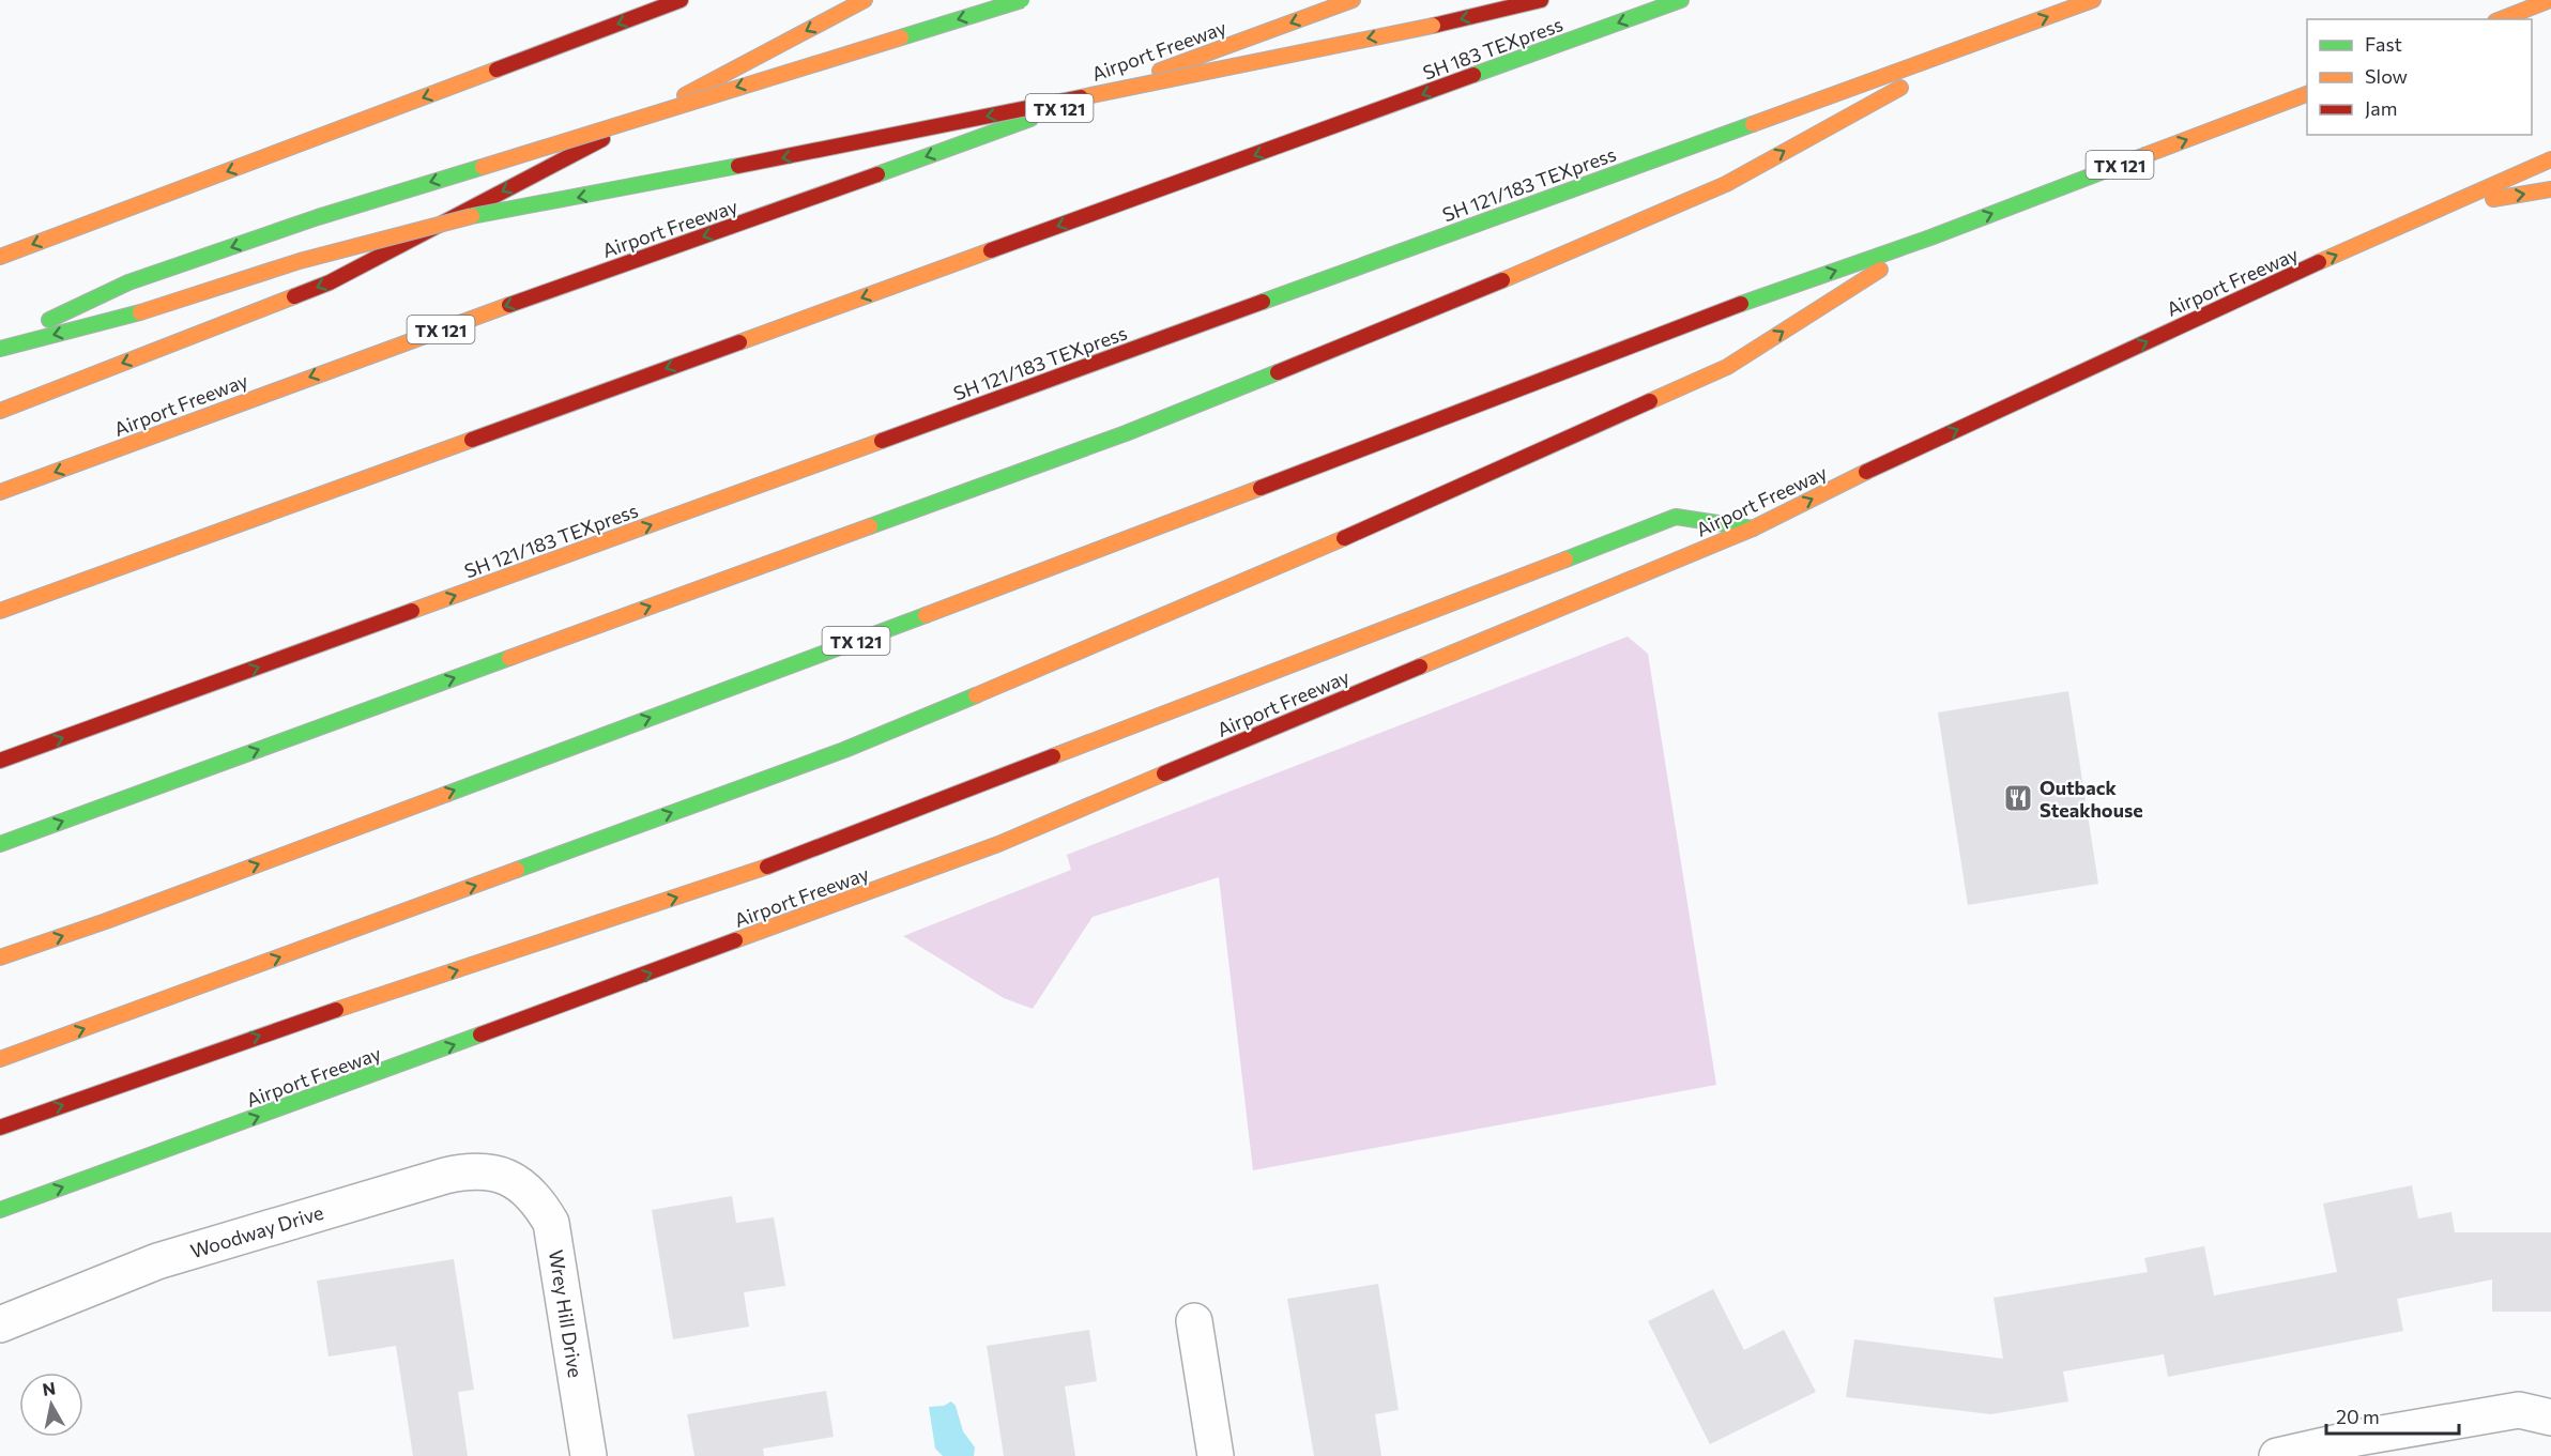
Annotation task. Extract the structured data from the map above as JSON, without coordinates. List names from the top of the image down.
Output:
{
  "streets": {
    "main road": [
      "SH 183 TEXpress",
      "Airport Freeway",
      "TX 121",
      "SH 121/183 TEXpress"
    ],
    "street": ["Woodway Drive", "Wrey Hill Drive"]
  },
  "crossings": [
    ["Woodway Drive", "Wrey Hill Drive"]
  ],
  "places": {
    "restaurant": ["Outback Steakhouse"]
  },
  "legend": ["Fast", "Slow", "Jam"],
  "scale_bar": "20 m",
  "north": "top"
}
